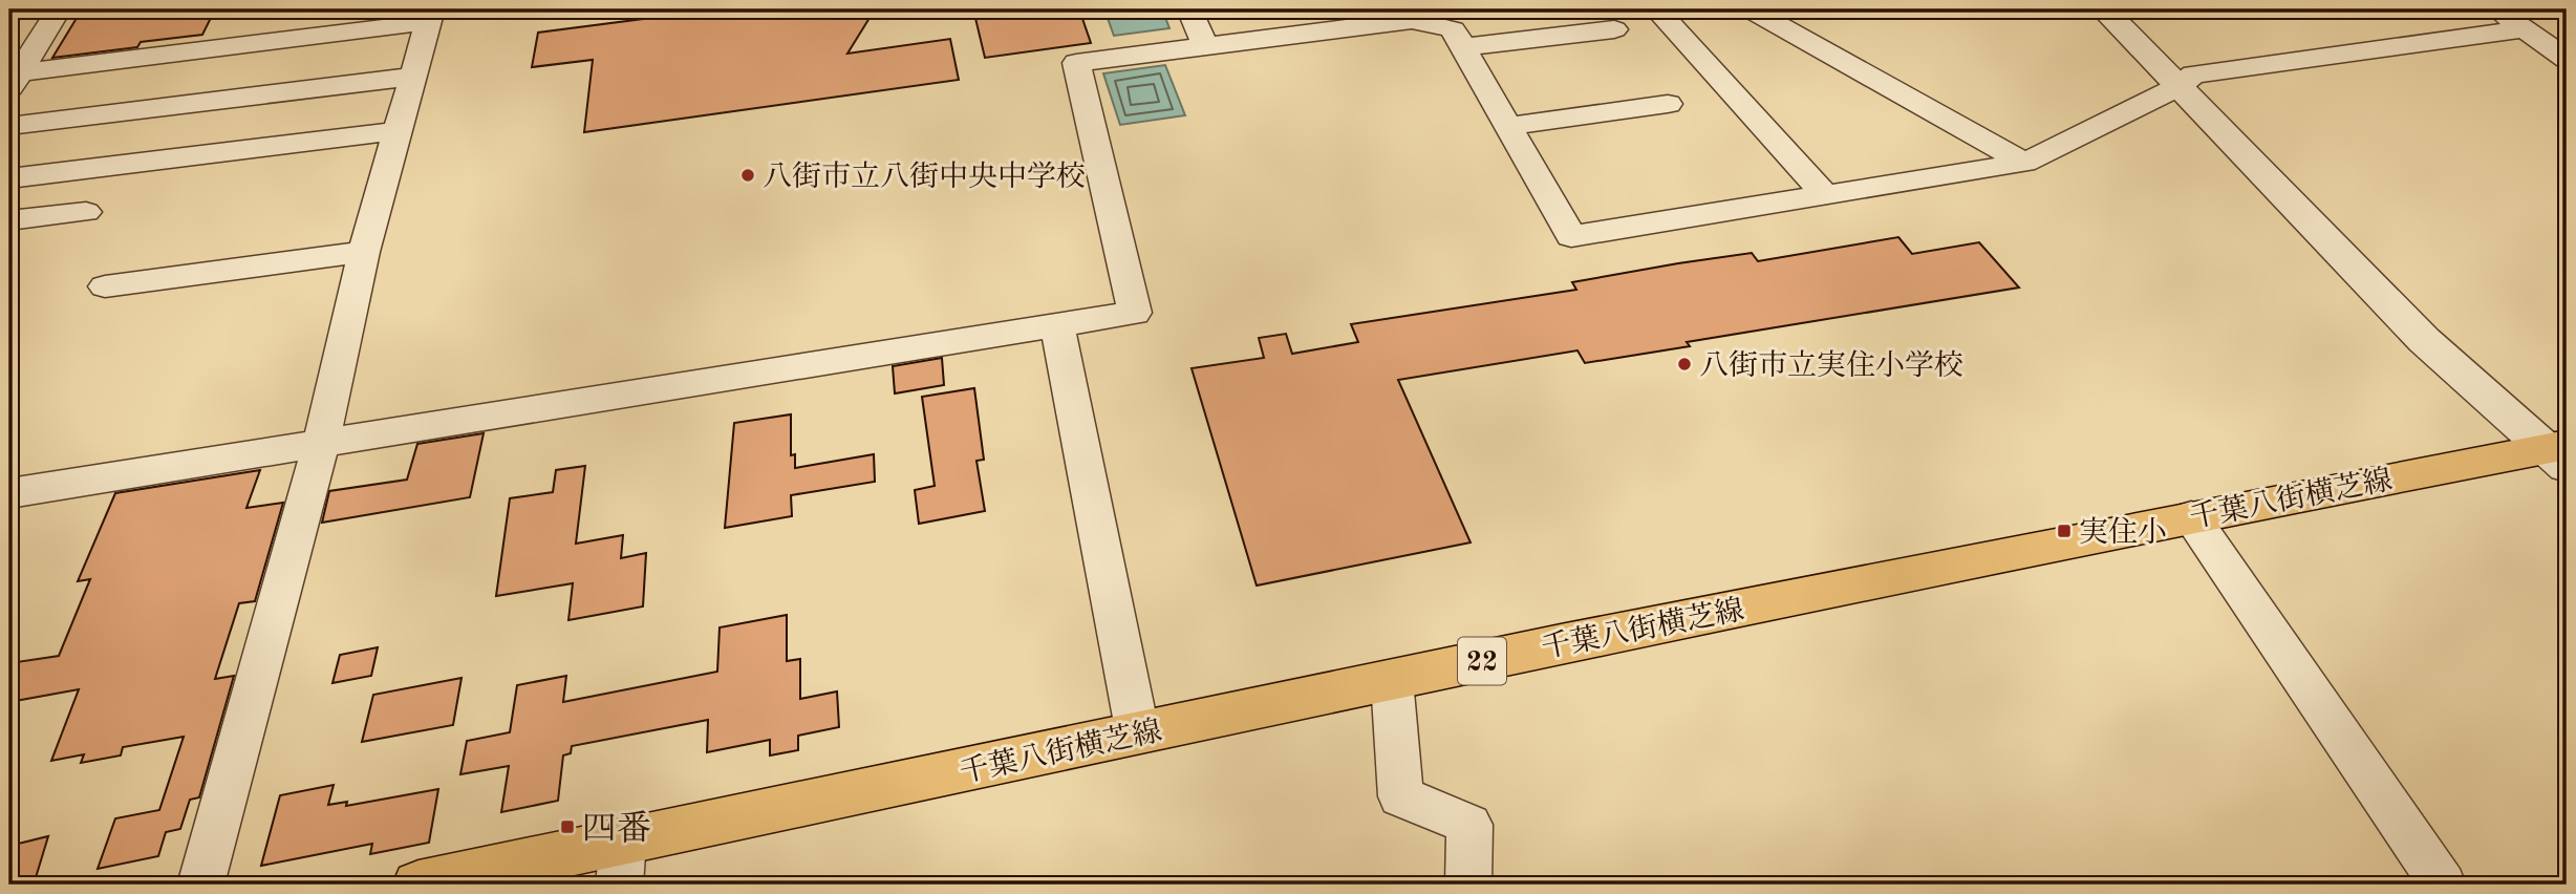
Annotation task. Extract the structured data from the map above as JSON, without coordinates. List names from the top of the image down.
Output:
{
  "streets": {
    "main road": ["千葉八街横芝線", "22"]
  },
  "places": {
    "other": ["八街市立八街中央中学校", "八街市立実住小学校"],
    "transit": ["実住小", "四番"]
  }
}
